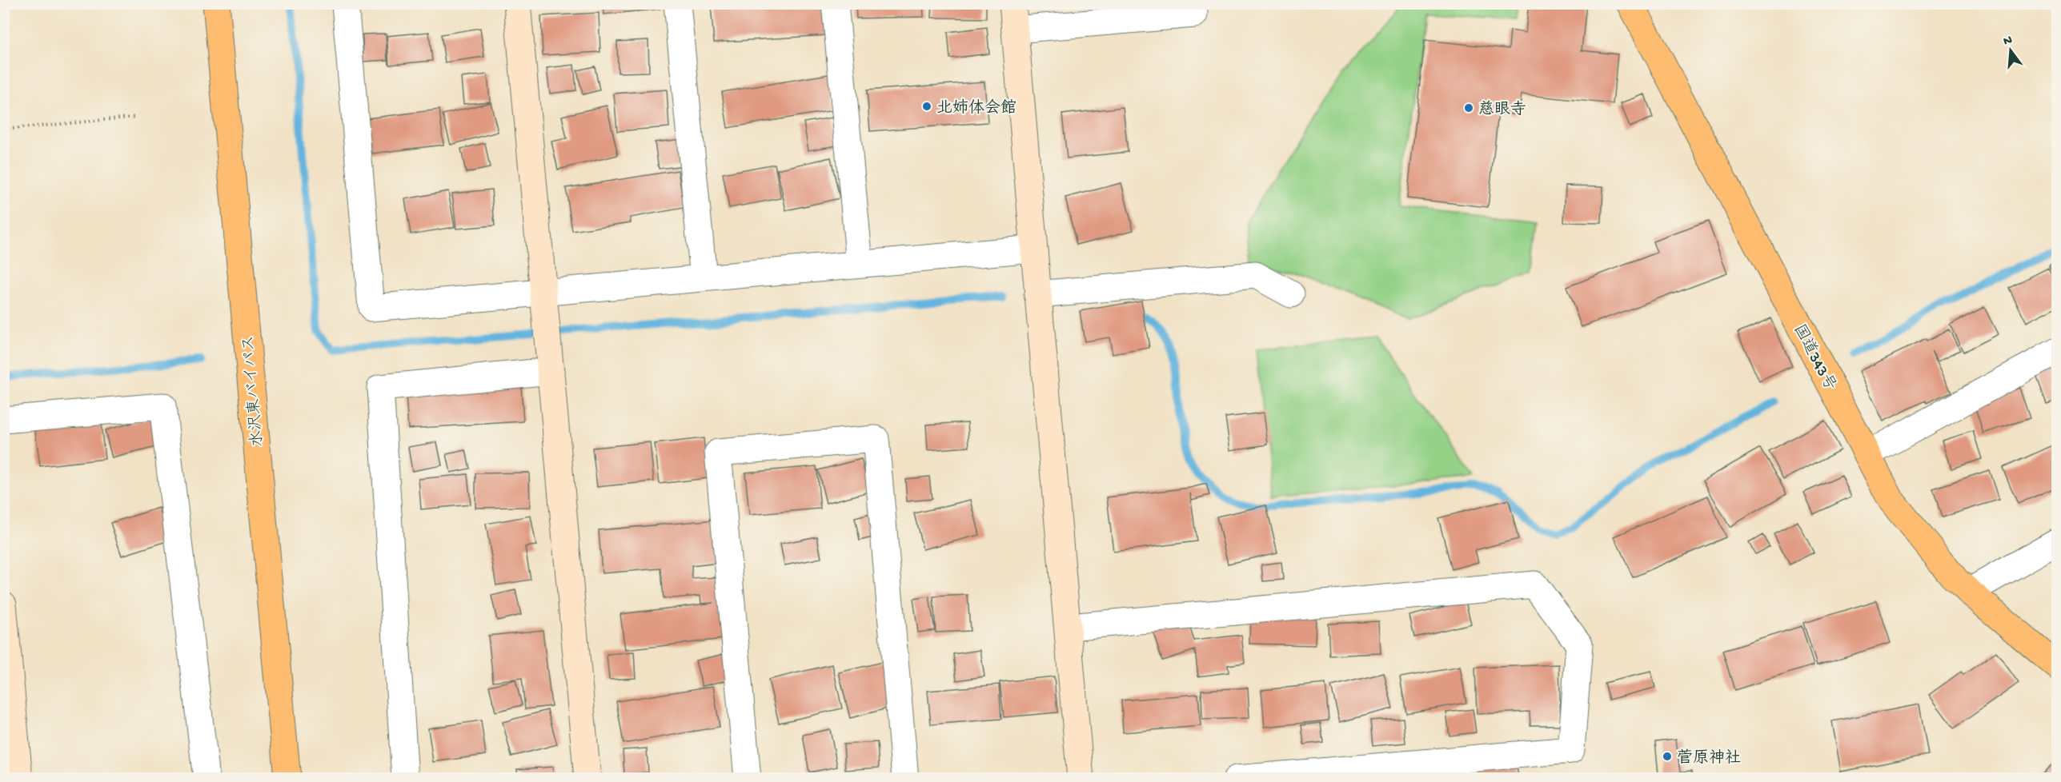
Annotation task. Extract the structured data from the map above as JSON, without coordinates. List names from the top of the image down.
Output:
{
  "streets": {
    "highway": ["国道343号", "水沢東バイパス"]
  },
  "places": ["北姉体会館", "慈眼寺", "菅原神社"],
  "north": "top"
}
